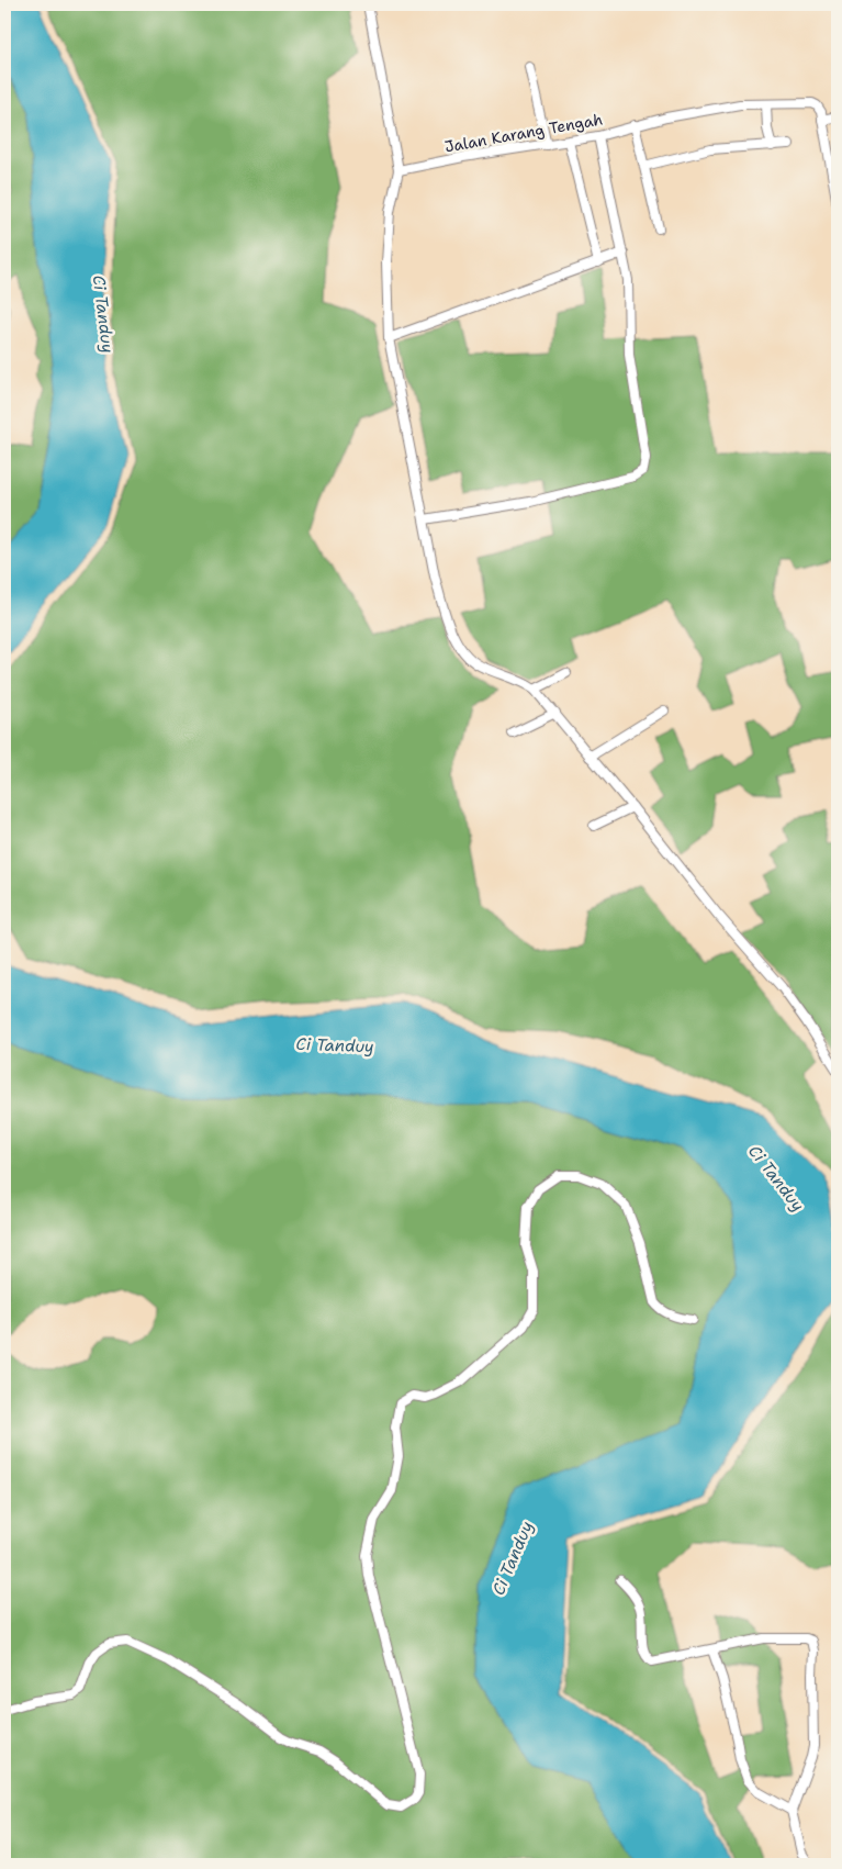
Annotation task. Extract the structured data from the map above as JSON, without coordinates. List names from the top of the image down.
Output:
{
  "streets": {
    "street": ["Jalan Karang Tengah"]
  },
  "water": ["Ci Tanduy"]
}
